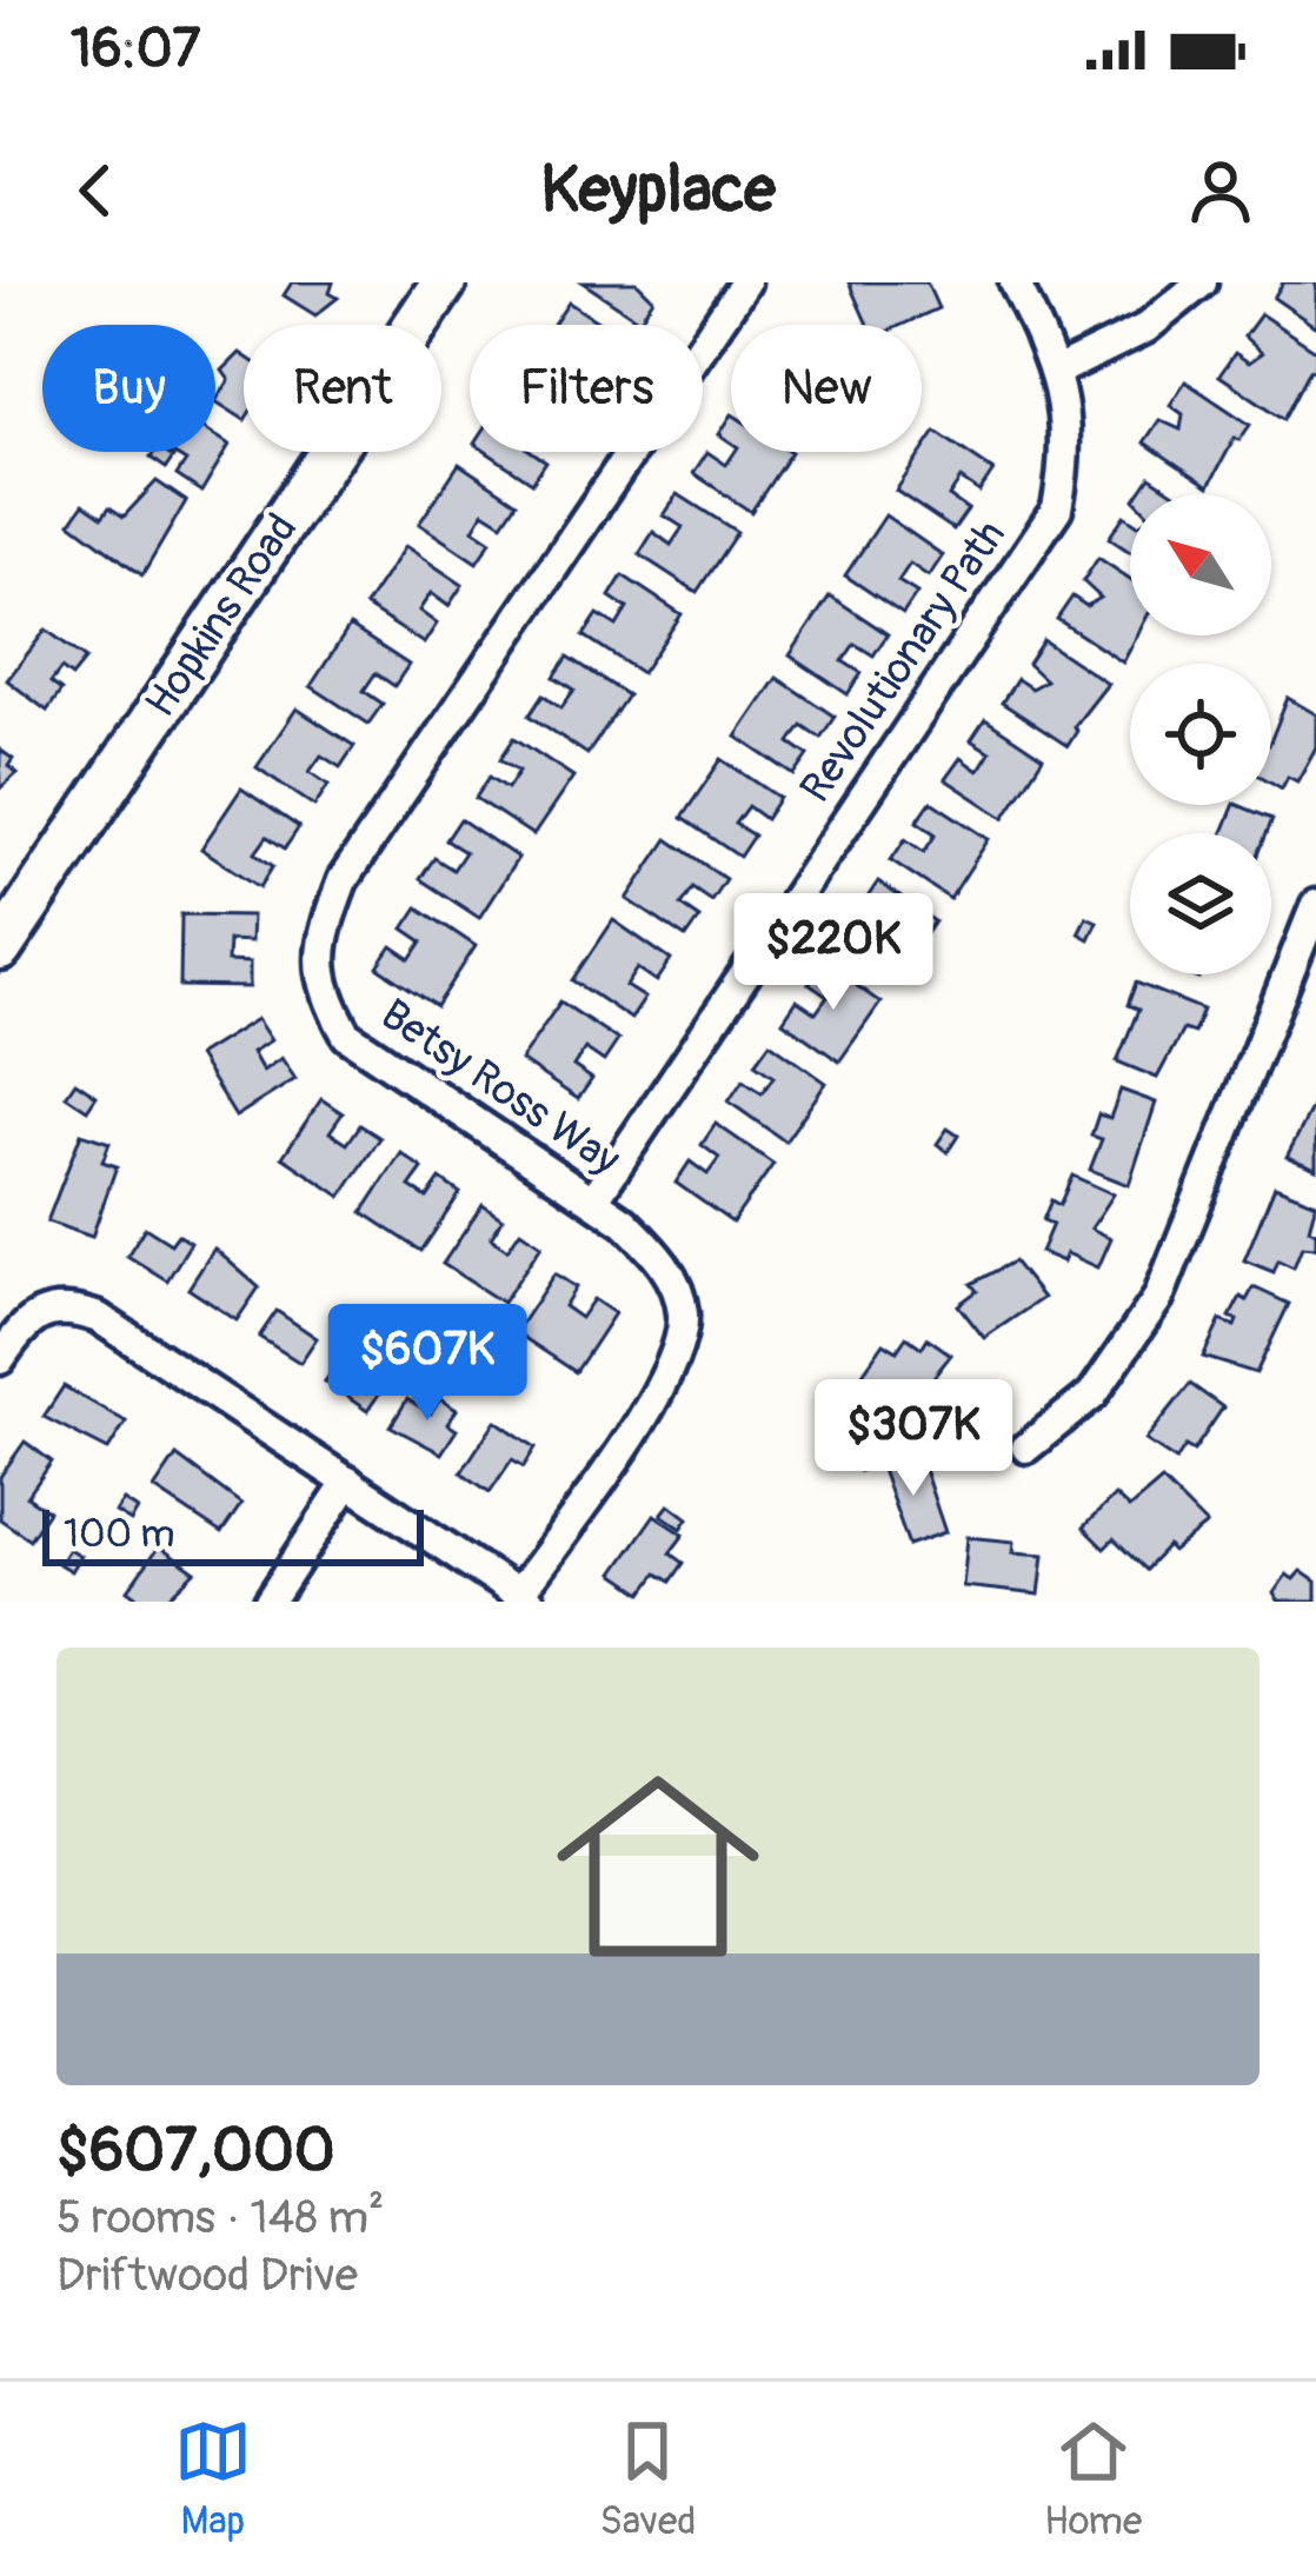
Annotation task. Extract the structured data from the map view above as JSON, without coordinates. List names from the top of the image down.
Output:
{
  "streets": {
    "street": ["Hopkins Road", "Revolutionary Path", "Betsy Ross Way"]
  },
  "crossings": [
    ["Revolutionary Path", "Betsy Ross Way"]
  ],
  "scale_bar": "100 m",
  "north": "top left",
  "page": {
    "status": "16:07",
    "header": "Keyplace",
    "chip": [
      "Buy",
      "Rent",
      "Filters",
      "New"
    ],
    "price": ["$220K", "$607K", "$307K"],
    "scale": "100 m",
    "list": [
      {
        "name": "$607,000",
        "note": "5 rooms · 148 m² · Driftwood Drive"
      }
    ],
    "tabs": ["Map", "Saved", "Home"]
  }
}
